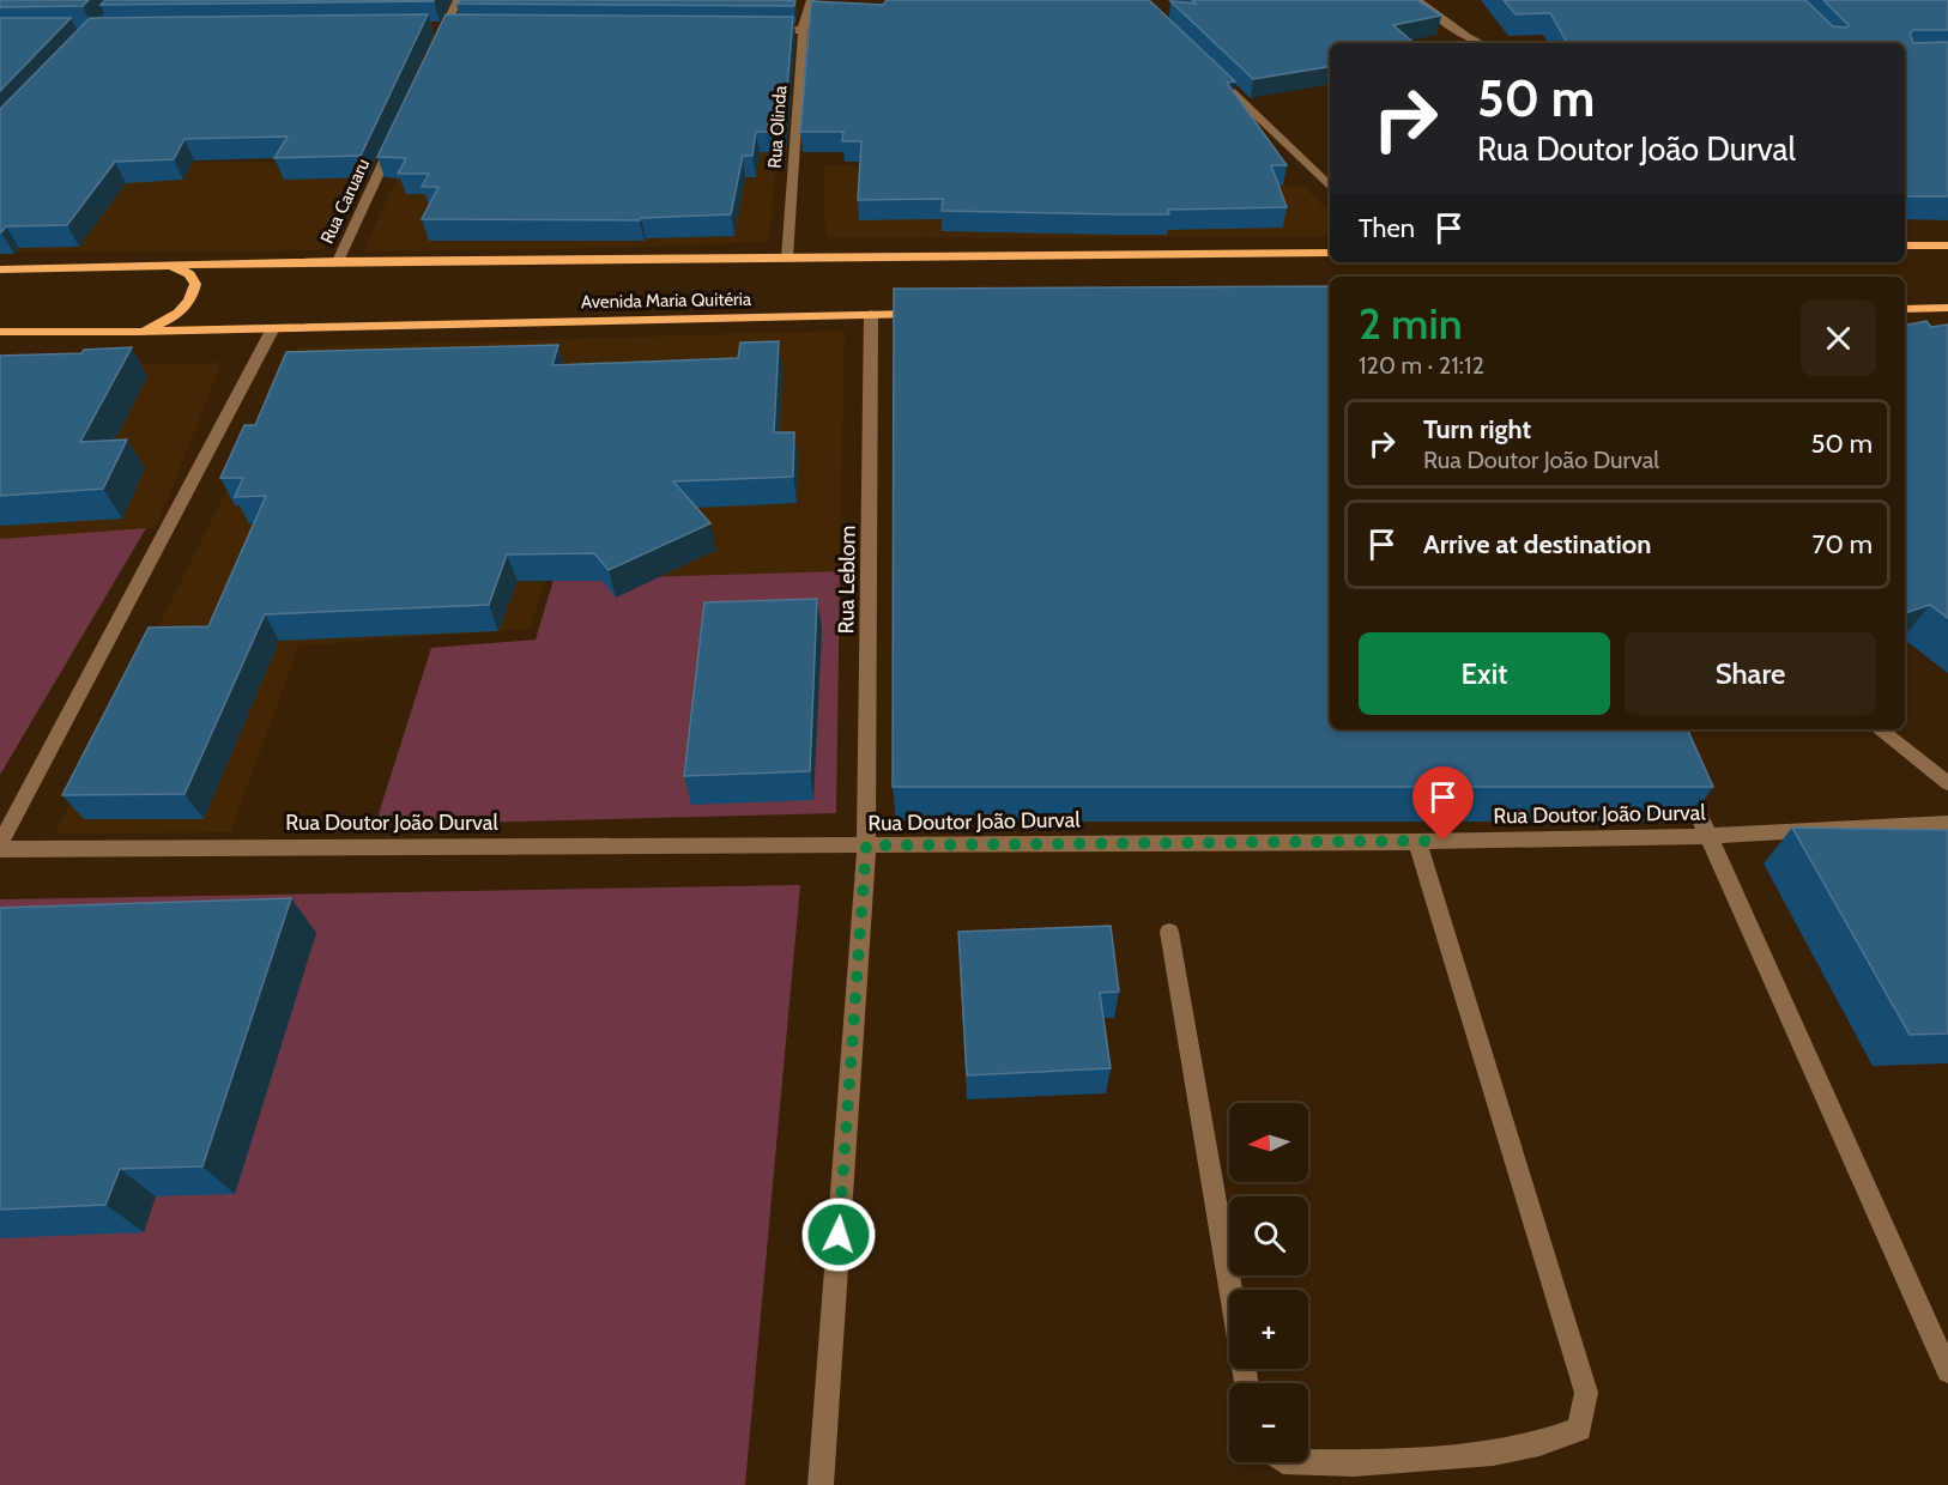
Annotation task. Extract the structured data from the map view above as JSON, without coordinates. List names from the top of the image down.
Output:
{
  "streets": {
    "main road": ["Avenida Maria Quitéria"],
    "street": [
      "Rua Olinda",
      "Rua Caruaru",
      "Rua Leblom",
      "Rua Doutor João Durval"
    ]
  },
  "crossings": [
    ["Rua Olinda", "Avenida Maria Quitéria"],
    ["Rua Caruaru", "Avenida Maria Quitéria"],
    ["Avenida Maria Quitéria", "Rua Leblom"],
    ["Rua Leblom", "Rua Doutor João Durval"]
  ],
  "north": "left",
  "page": {
    "turn": ["50 m", "Rua Doutor João Durval"],
    "then": "Then",
    "heading": ["2 min", "120 m · 21:12"],
    "list": [
      {
        "name": "Turn right",
        "note": "Rua Doutor João Durval",
        "value": "50 m"
      },
      {
        "name": "Arrive at destination",
        "value": "70 m"
      }
    ],
    "buttons": ["Exit", "Share"],
    "map_buttons": ["+", "−"]
  }
}
